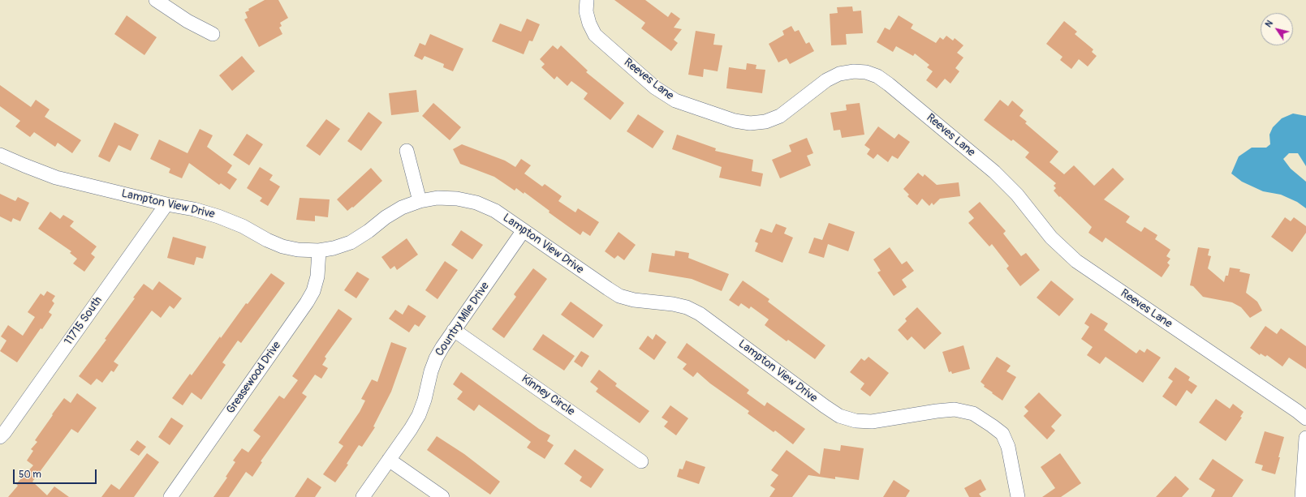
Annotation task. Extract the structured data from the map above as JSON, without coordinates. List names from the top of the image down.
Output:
{
  "streets": {
    "street": [
      "Reeves Lane",
      "Lampton View Drive",
      "Country Mile Drive",
      "11715 South",
      "Greasewood Drive",
      "Kinney Circle"
    ]
  },
  "crossings": [
    ["Lampton View Drive", "Country Mile Drive"],
    ["Lampton View Drive", "11715 South"],
    ["Lampton View Drive", "Greasewood Drive"],
    ["Country Mile Drive", "Kinney Circle"]
  ],
  "scale_bar": "50 m",
  "north": "top left"
}
